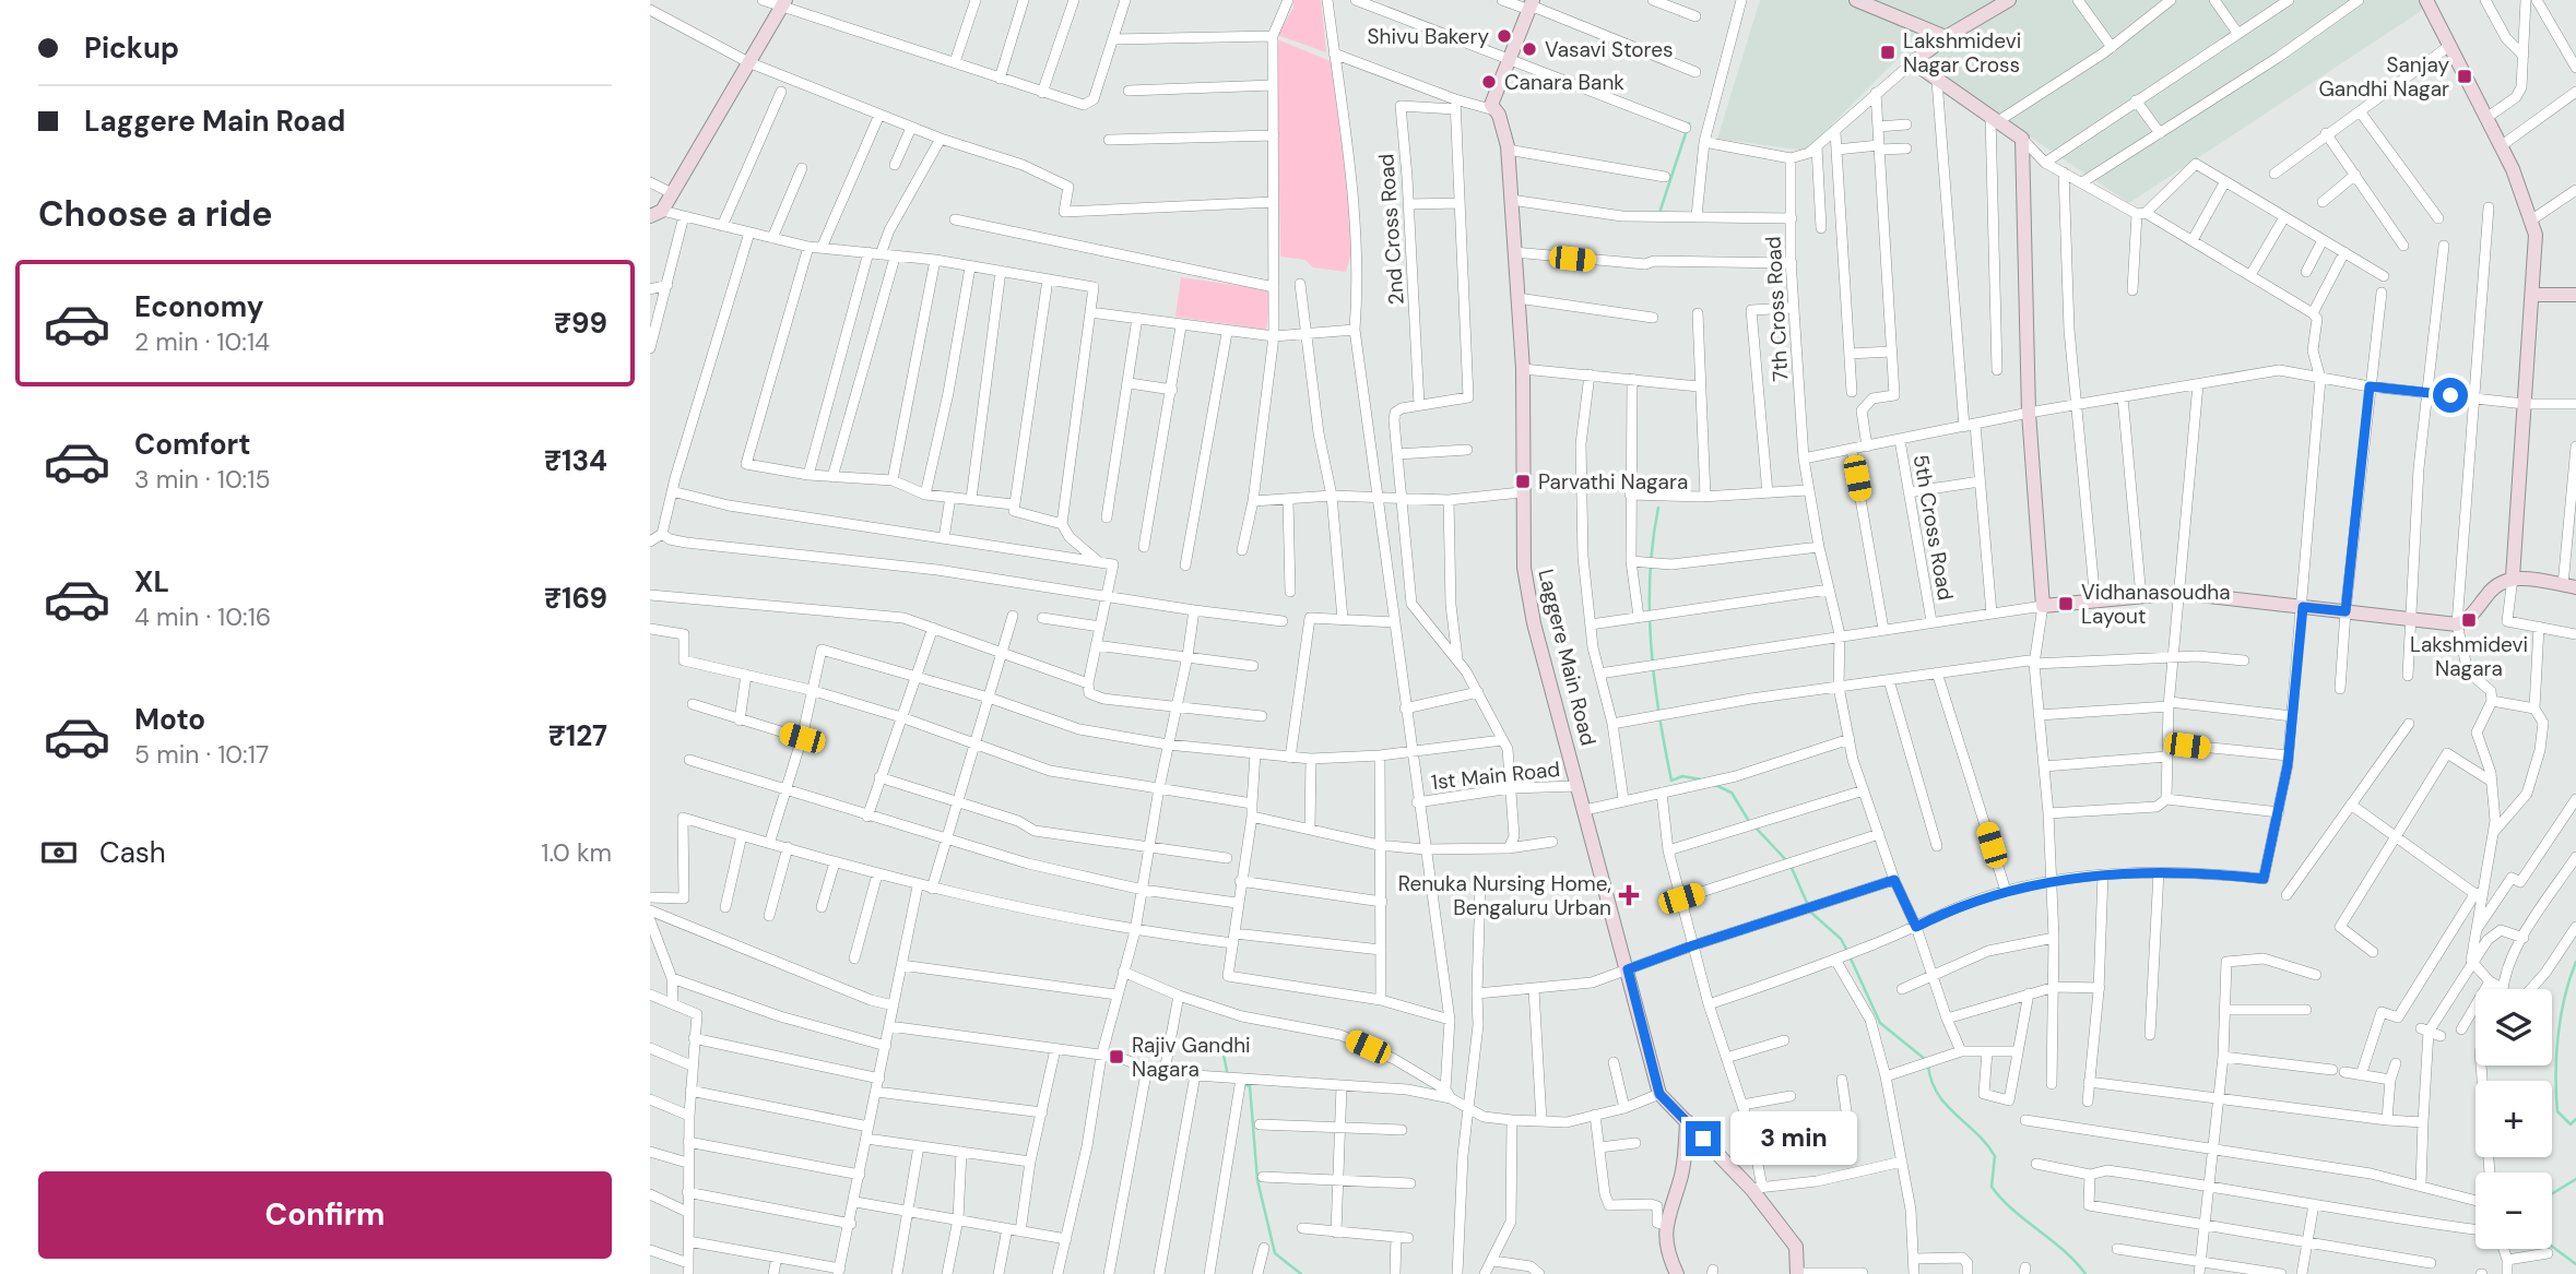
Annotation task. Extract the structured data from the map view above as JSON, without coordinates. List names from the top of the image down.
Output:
{
  "streets": {
    "street": [
      "2nd Cross Road",
      "7th Cross Road",
      "5th Cross Road",
      "Laggere Main Road",
      "1st Main Road"
    ]
  },
  "crossings": [
    ["Laggere Main Road", "1st Main Road"]
  ],
  "places": {
    "other": ["Shivu Bakery", "Vasavi Stores", "Canara Bank"],
    "transit": [
      "Lakshmidevi Nagar Cross",
      "Sanjay Gandhi Nagar",
      "Parvathi Nagara",
      "Vidhanasoudha Layout",
      "Lakshmidevi Nagara",
      "Rajiv Gandhi Nagara"
    ],
    "health": ["Renuka Nursing Home, Bengaluru Urban"]
  },
  "page": {
    "banner": ["Pickup", "Laggere Main Road"],
    "heading": "Choose a ride",
    "list": [
      {
        "name": "Economy",
        "note": "2 min · 10:14",
        "value": "₹99"
      },
      {
        "name": "Comfort",
        "note": "3 min · 10:15",
        "value": "₹134"
      },
      {
        "name": "XL",
        "note": "4 min · 10:16",
        "value": "₹169"
      },
      {
        "name": "Moto",
        "note": "5 min · 10:17",
        "value": "₹127"
      }
    ],
    "pay": ["Cash", "1.0 km"],
    "map_buttons": ["+", "−"],
    "bubble": "3 min",
    "buttons": "Confirm"
  }
}
